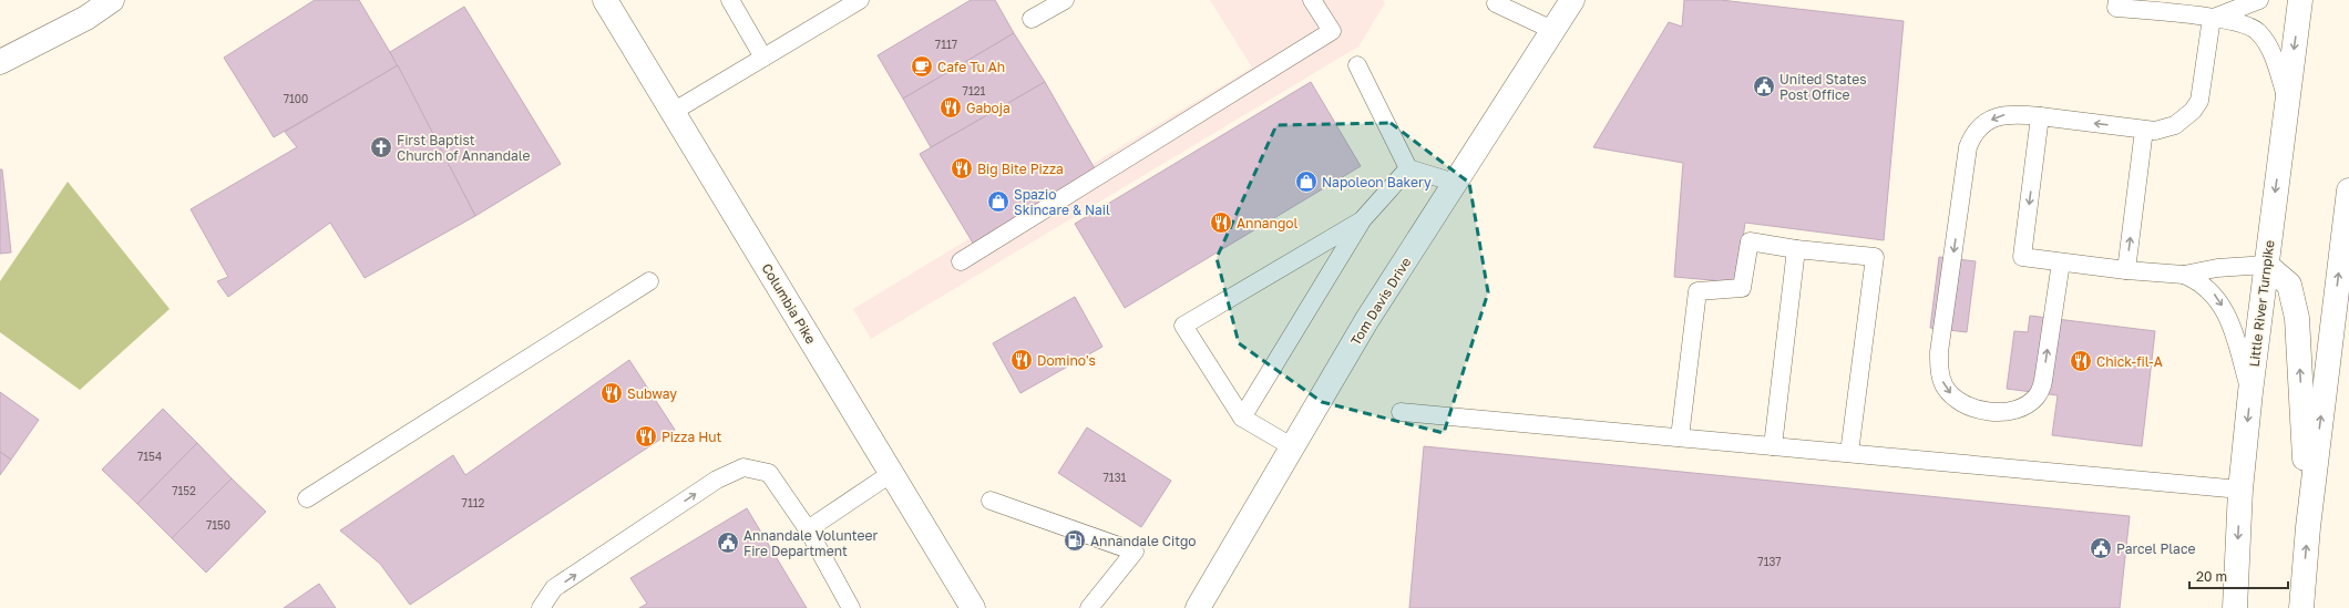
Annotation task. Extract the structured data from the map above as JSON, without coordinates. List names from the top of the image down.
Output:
{
  "streets": {
    "main road": ["Tom Davis Drive", "Columbia Pike", "Little River Turnpike"]
  },
  "places": {
    "cafe": ["Cafe Tu Ah"],
    "public building": ["United States Post Office", "Annandale Volunteer Fire Department", "Parcel Place"],
    "restaurant": [
      "Gaboja",
      "Big Bite Pizza",
      "Annangol",
      "Domino's",
      "Chick-fil-A",
      "Subway",
      "Pizza Hut"
    ],
    "church": ["First Baptist Church of Annandale"],
    "shop": ["Napoleon Bakery", "Spazio Skincare & Nail"],
    "fuel station": ["Annandale Citgo"]
  },
  "house_numbers": [
    "7117",
    "7121",
    "7100",
    "7154",
    "7131",
    "7152",
    "7112",
    "7150",
    "7137"
  ],
  "scale_bar": "20 m"
}
